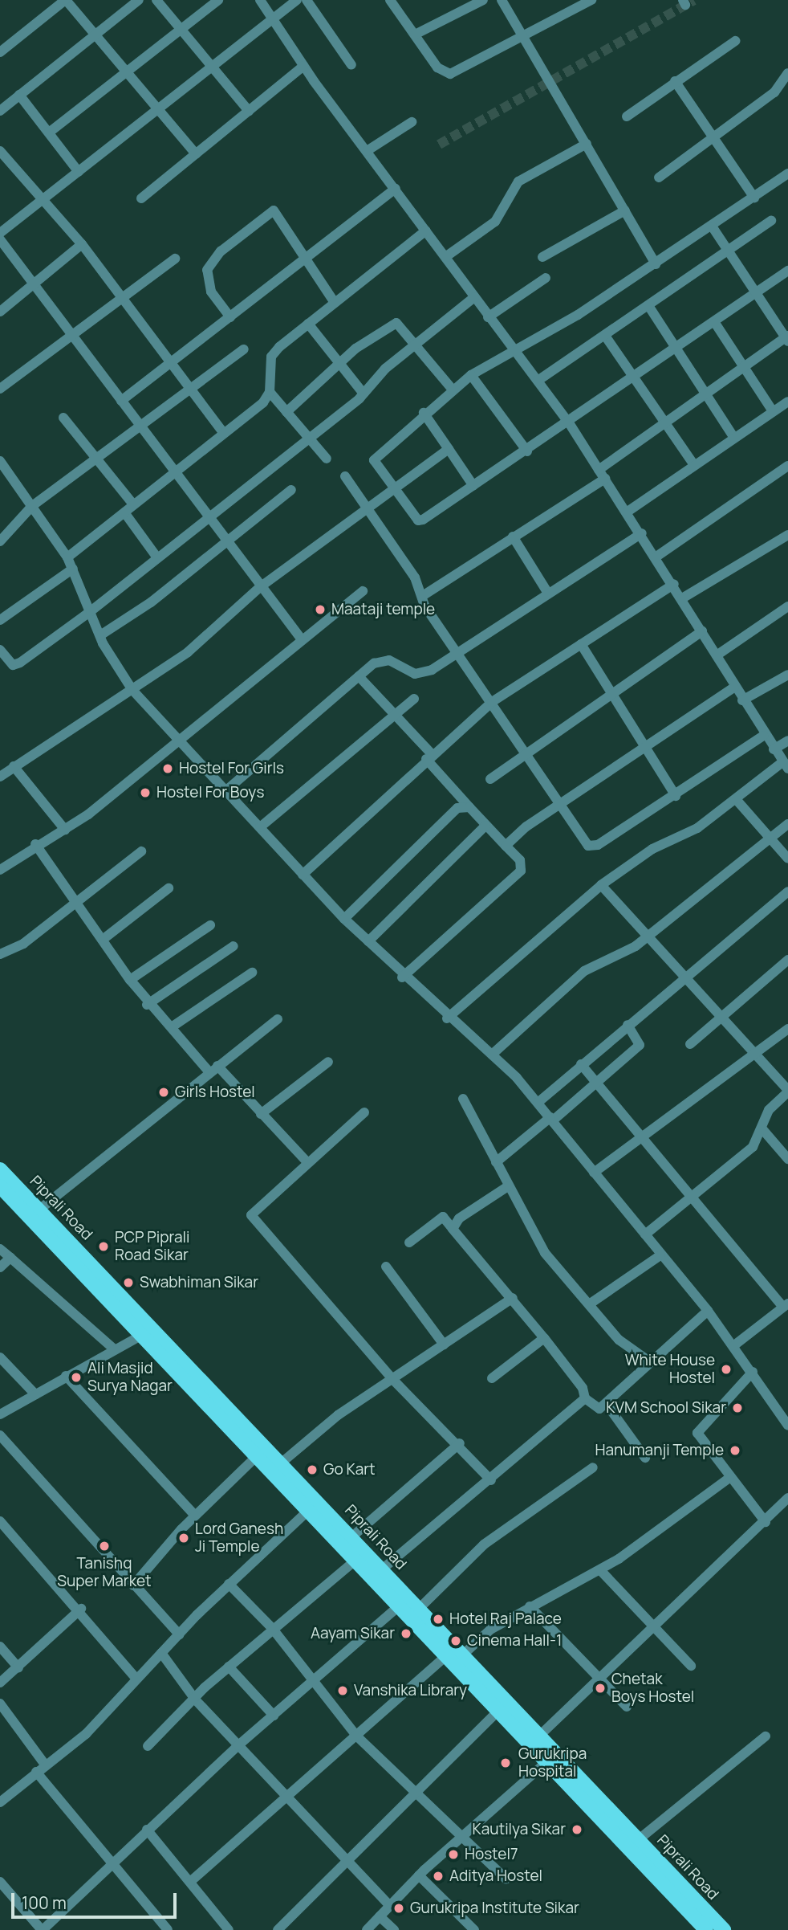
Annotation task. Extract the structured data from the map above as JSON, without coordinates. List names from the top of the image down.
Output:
{
  "streets": {
    "main road": ["Piprali Road"]
  },
  "places": [
    "Maataji temple",
    "Hostel For Girls",
    "Hostel For Boys",
    "Girls Hostel",
    "PCP Piprali Road Sikar",
    "Swabhiman Sikar",
    "White House Hostel",
    "Ali Masjid Surya Nagar",
    "KVM School Sikar",
    "Hanumanji Temple",
    "Go Kart",
    "Lord Ganesh Ji Temple",
    "Tanishq Super Market",
    "Hotel Raj Palace",
    "Aayam Sikar",
    "Cinema Hall-1",
    "Chetak Boys Hostel",
    "Vanshika Library",
    "Gurukripa Hospital",
    "Kautilya Sikar",
    "Hostel7",
    "Aditya Hostel",
    "Gurukripa Institute Sikar"
  ],
  "scale_bar": "100 m"
}
